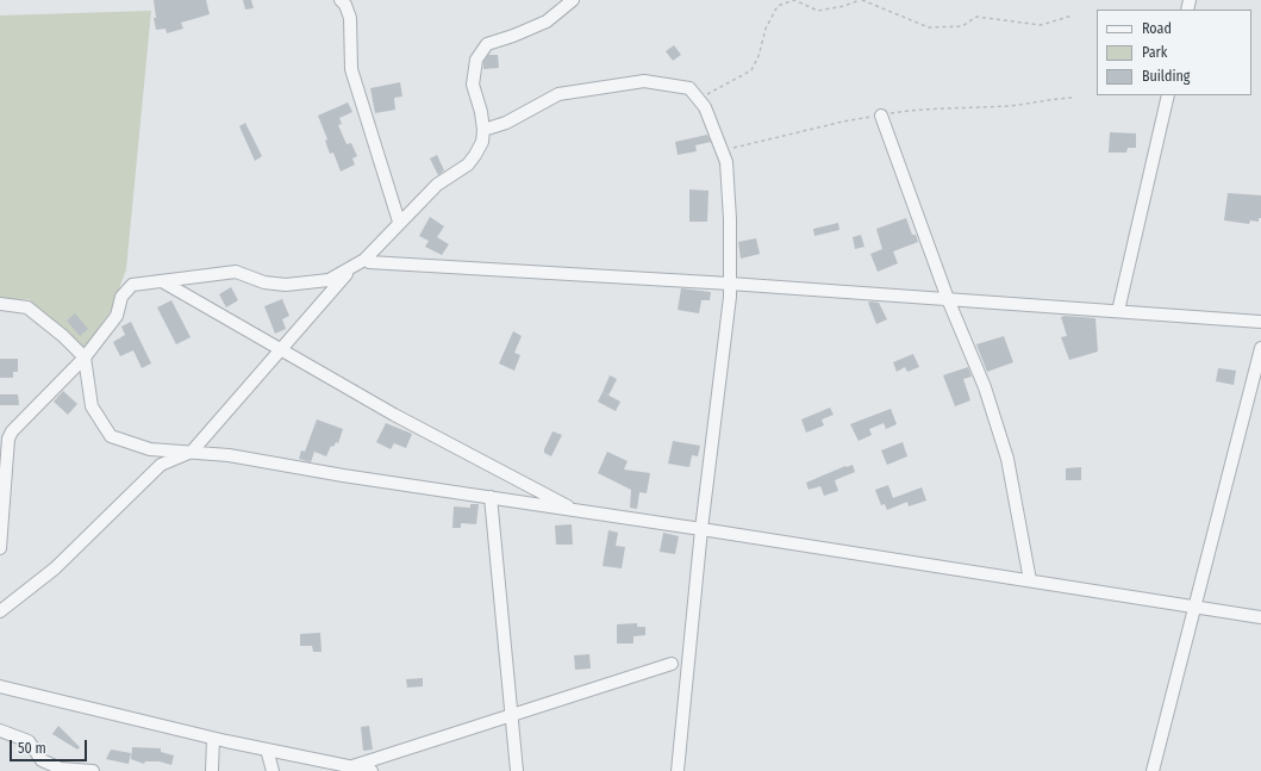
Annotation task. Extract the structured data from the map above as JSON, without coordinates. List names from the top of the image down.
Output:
{
  "legend": ["Road", "Park", "Building"],
  "scale_bar": "50 m"
}
